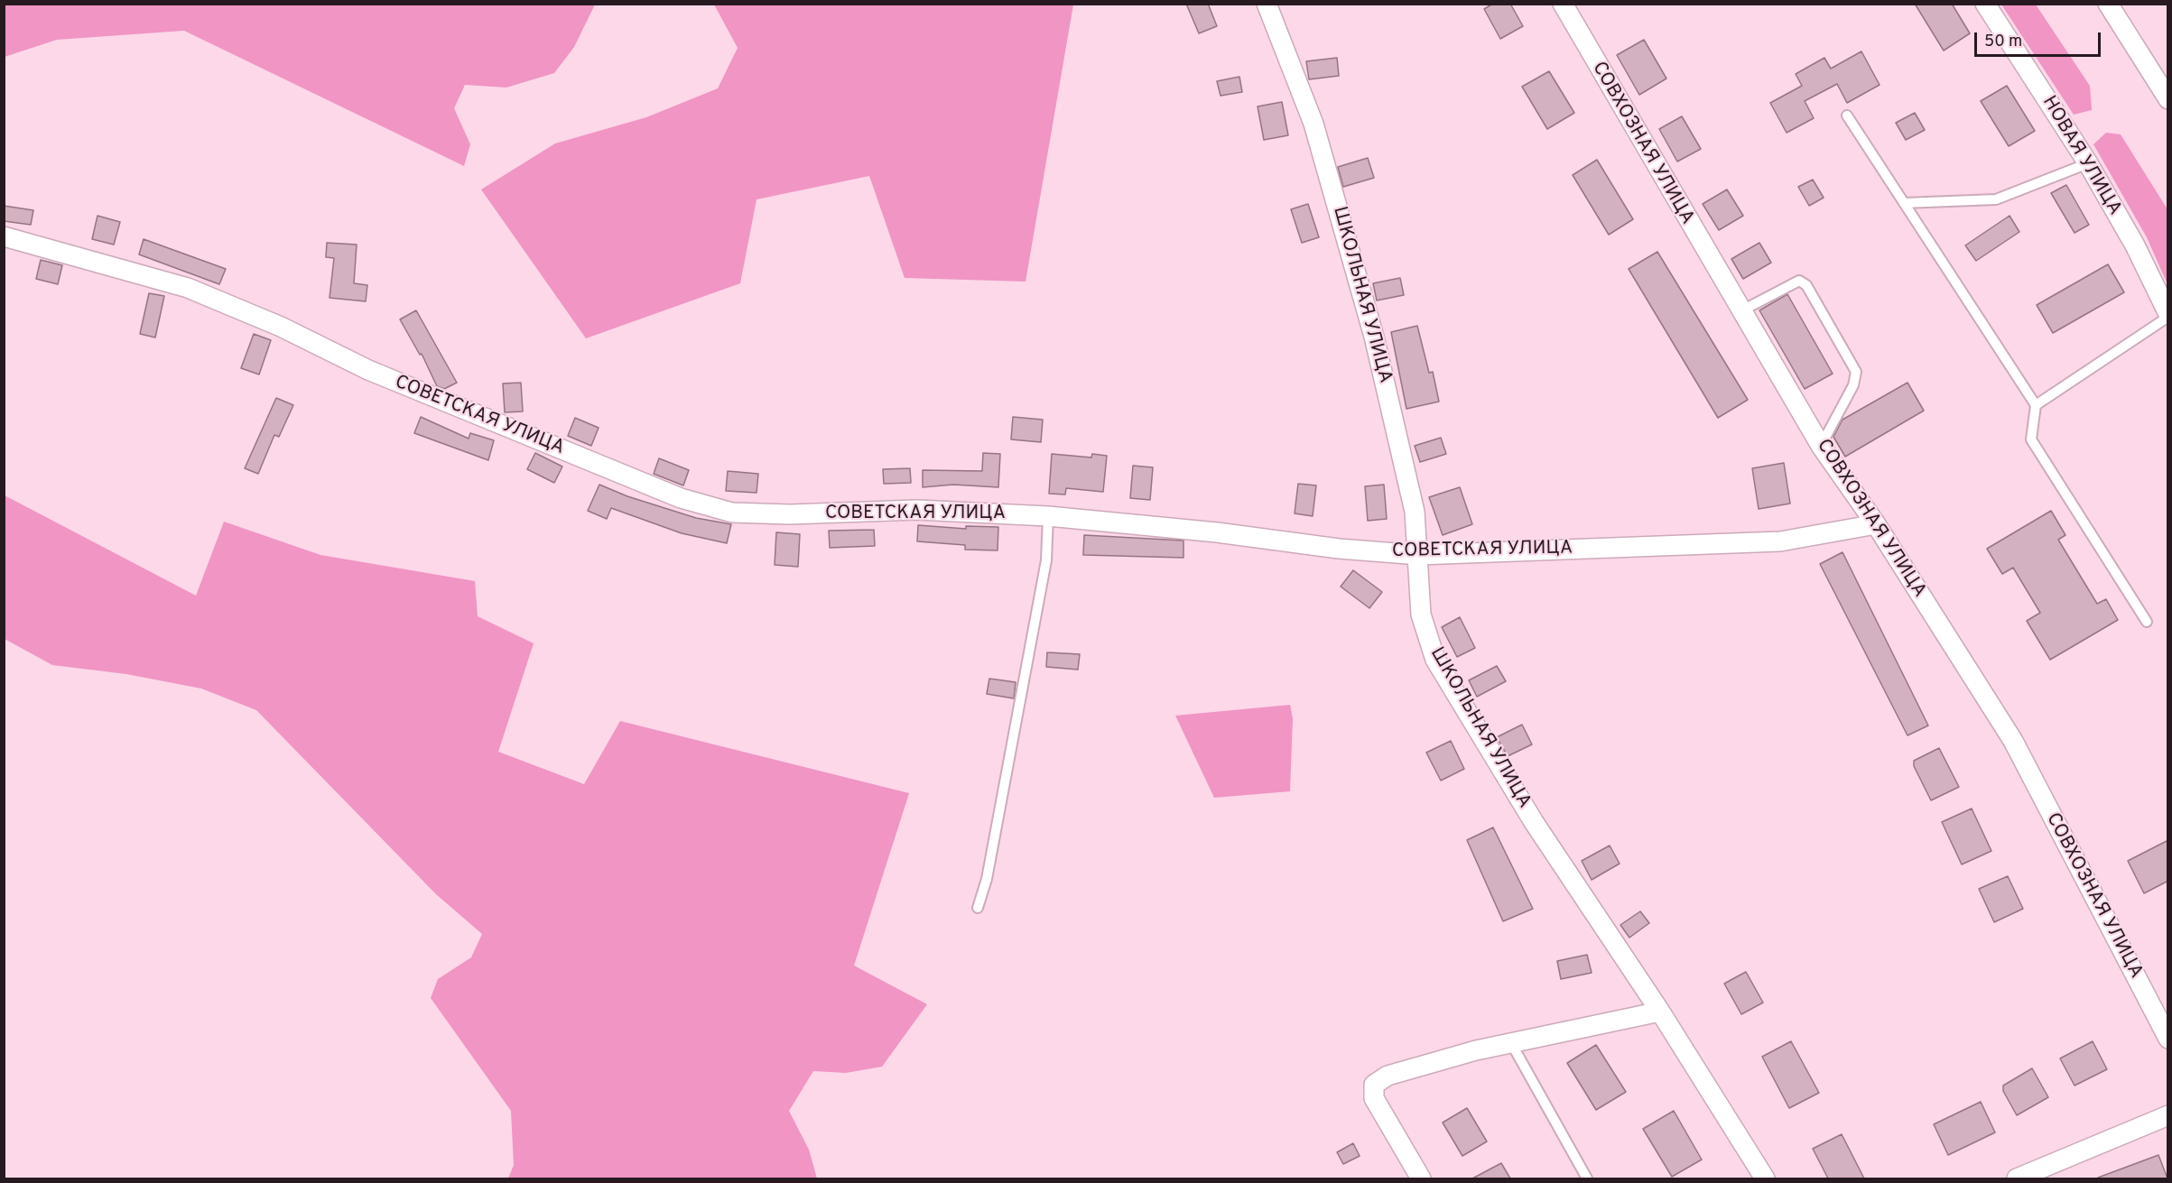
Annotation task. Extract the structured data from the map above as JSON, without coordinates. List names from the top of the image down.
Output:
{
  "streets": {
    "street": [
      "СОВХОЗНАЯ УЛИЦА",
      "НОВАЯ УЛИЦА",
      "ШКОЛЬНАЯ УЛИЦА",
      "СОВЕТСКАЯ УЛИЦА"
    ]
  },
  "crossings": [
    ["СОВХОЗНАЯ УЛИЦА", "СОВЕТСКАЯ УЛИЦА"],
    ["ШКОЛЬНАЯ УЛИЦА", "СОВЕТСКАЯ УЛИЦА"]
  ],
  "scale_bar": "50 m"
}
